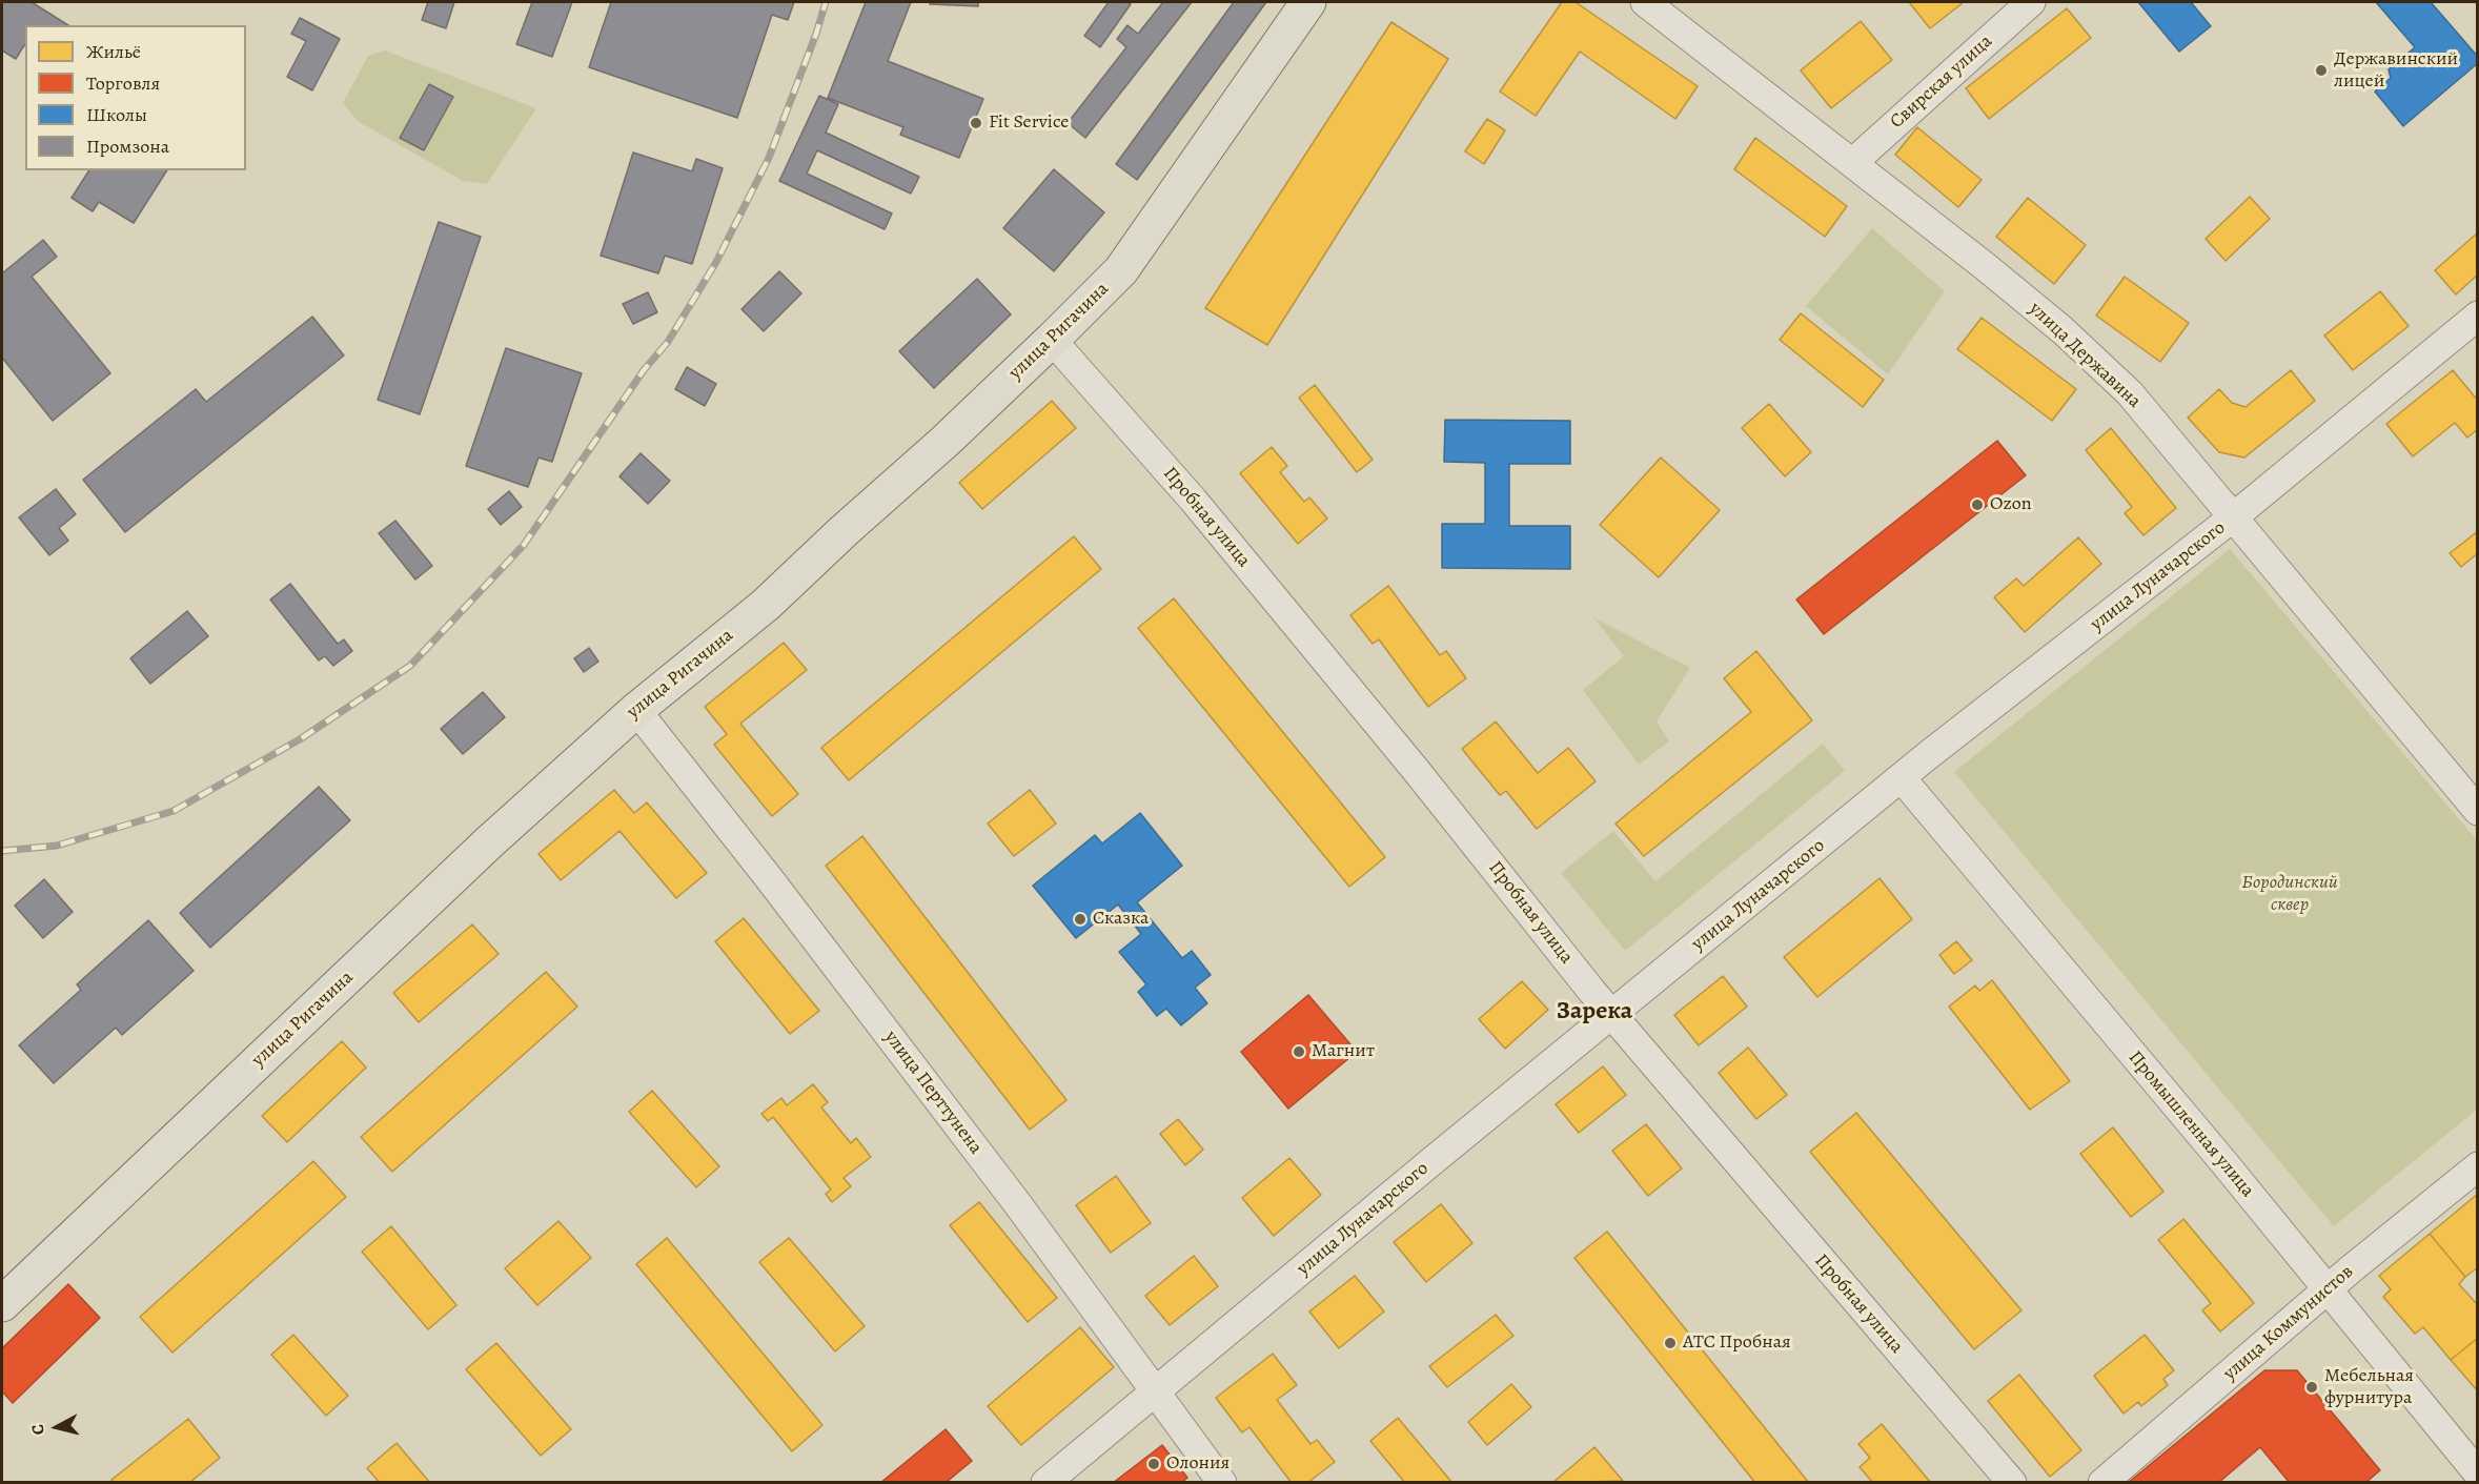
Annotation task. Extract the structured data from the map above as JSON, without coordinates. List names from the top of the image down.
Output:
{
  "streets": {
    "main road": ["улица Ригачина"],
    "street": [
      "Свирская улица",
      "улица Державина",
      "Пробная улица",
      "улица Луначарского",
      "улица Перттунена",
      "Промышленная улица",
      "улица Коммунистов"
    ]
  },
  "crossings": [
    ["Свирская улица", "улица Державина"],
    ["улица Ригачина", "Пробная улица"],
    ["улица Ригачина", "улица Перттунена"],
    ["улица Державина", "улица Луначарского"],
    ["Пробная улица", "улица Луначарского"],
    ["улица Луначарского", "улица Перттунена"],
    ["улица Луначарского", "Промышленная улица"],
    ["Промышленная улица", "улица Коммунистов"]
  ],
  "districts": ["Зарека"],
  "parks": ["Бородинский сквер"],
  "places": [
    "Державинский лицей",
    "Fit Service",
    "Ozon",
    "Сказка",
    "Магнит",
    "АТС Пробная",
    "Мебельная фурнитура",
    "Олония"
  ],
  "legend": [
    "Жильё",
    "Торговля",
    "Школы",
    "Промзона"
  ],
  "north": "left"
}
